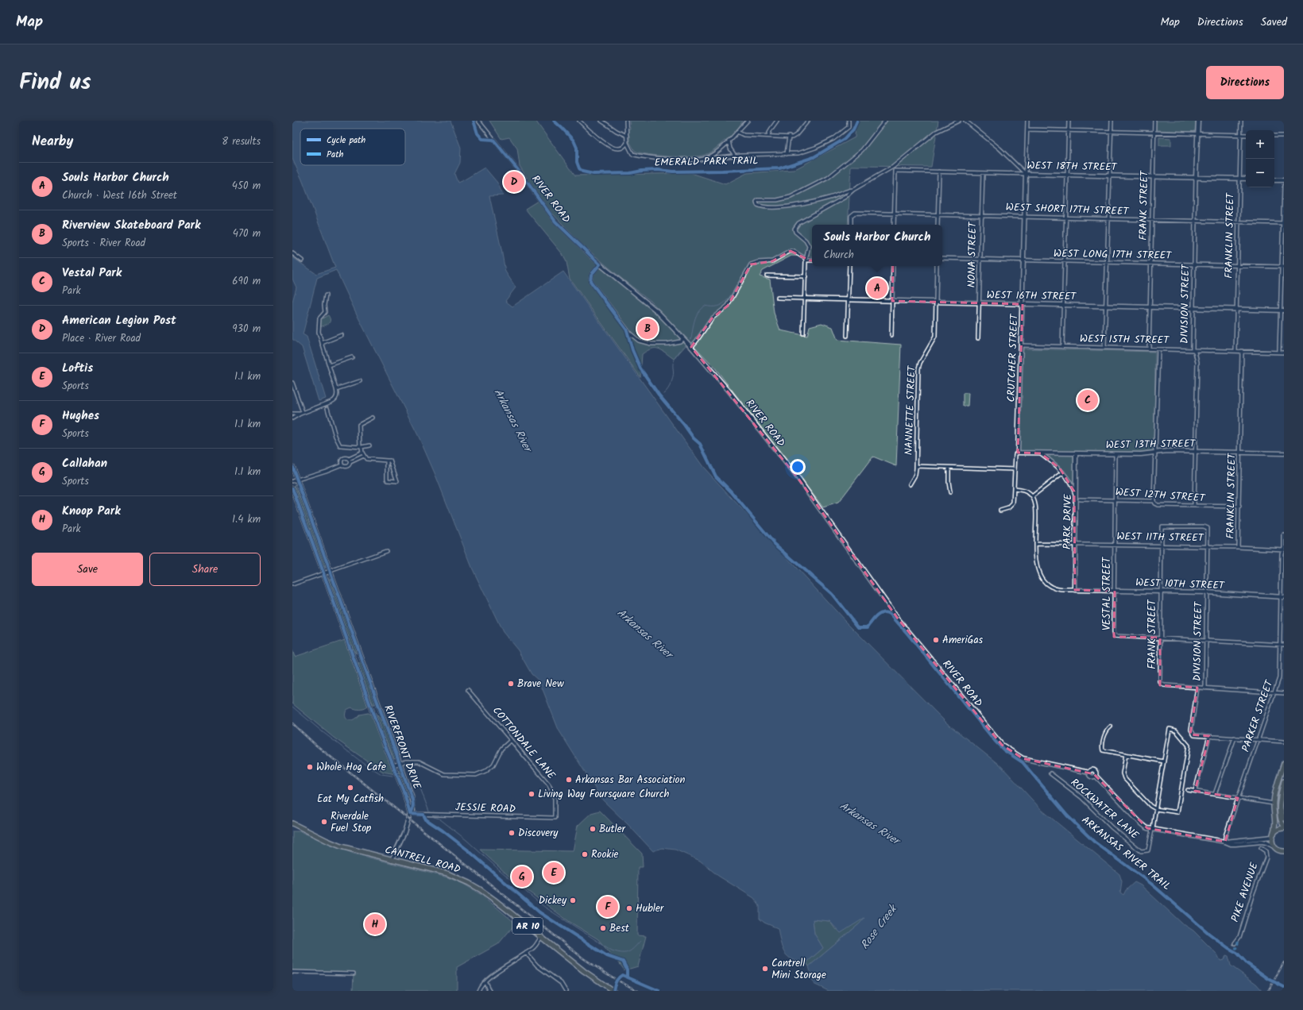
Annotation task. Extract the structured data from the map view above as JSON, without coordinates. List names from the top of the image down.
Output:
{
  "streets": {
    "main road": ["CANTRELL ROAD", "AR 10"],
    "street": [
      "WEST 18TH STREET",
      "RIVER ROAD",
      "FRANK STREET",
      "WEST SHORT 17TH STREET",
      "FRANKLIN STREET",
      "NONA STREET",
      "WEST LONG 17TH STREET",
      "WEST 16TH STREET",
      "DIVISION STREET",
      "WEST 15TH STREET",
      "CRUTCHER STREET",
      "NANNETTE STREET",
      "WEST 13TH STREET",
      "WEST 12TH STREET",
      "PARK DRIVE",
      "WEST 11TH STREET",
      "WEST 10TH STREET",
      "VESTAL STREET",
      "PARKER STREET",
      "COTTONDALE LANE",
      "RIVERFRONT DRIVE",
      "JESSIE ROAD",
      "ROCKWATER LANE",
      "PIKE AVENUE"
    ],
    "cycle path": ["EMERALD PARK TRAIL", "ARKANSAS RIVER TRAIL"]
  },
  "crossings": [
    ["WEST 18TH STREET", "FRANK STREET"],
    ["WEST 18TH STREET", "WEST SHORT 17TH STREET"],
    ["WEST 18TH STREET", "FRANKLIN STREET"],
    ["WEST 18TH STREET", "NONA STREET"],
    ["WEST 18TH STREET", "DIVISION STREET"],
    ["WEST 18TH STREET", "CRUTCHER STREET"],
    ["FRANK STREET", "WEST SHORT 17TH STREET"],
    ["FRANK STREET", "WEST LONG 17TH STREET"],
    ["FRANK STREET", "WEST 16TH STREET"],
    ["FRANK STREET", "DIVISION STREET"],
    ["FRANK STREET", "WEST 15TH STREET"],
    ["FRANK STREET", "WEST 11TH STREET"],
    ["FRANK STREET", "WEST 10TH STREET"],
    ["FRANK STREET", "VESTAL STREET"],
    ["WEST SHORT 17TH STREET", "FRANKLIN STREET"],
    ["WEST SHORT 17TH STREET", "NONA STREET"],
    ["WEST SHORT 17TH STREET", "DIVISION STREET"],
    ["WEST SHORT 17TH STREET", "CRUTCHER STREET"],
    ["FRANKLIN STREET", "WEST LONG 17TH STREET"],
    ["FRANKLIN STREET", "WEST 16TH STREET"],
    ["FRANKLIN STREET", "WEST 15TH STREET"],
    ["FRANKLIN STREET", "WEST 13TH STREET"],
    ["FRANKLIN STREET", "WEST 12TH STREET"],
    ["FRANKLIN STREET", "WEST 11TH STREET"],
    ["NONA STREET", "WEST LONG 17TH STREET"],
    ["NONA STREET", "WEST 16TH STREET"],
    ["WEST LONG 17TH STREET", "DIVISION STREET"],
    ["WEST LONG 17TH STREET", "CRUTCHER STREET"],
    ["WEST 16TH STREET", "DIVISION STREET"],
    ["WEST 16TH STREET", "CRUTCHER STREET"],
    ["WEST 16TH STREET", "NANNETTE STREET"],
    ["DIVISION STREET", "WEST 15TH STREET"],
    ["DIVISION STREET", "WEST 13TH STREET"],
    ["DIVISION STREET", "WEST 12TH STREET"],
    ["DIVISION STREET", "WEST 11TH STREET"],
    ["DIVISION STREET", "WEST 10TH STREET"],
    ["WEST 15TH STREET", "CRUTCHER STREET"],
    ["CRUTCHER STREET", "WEST 13TH STREET"],
    ["WEST 13TH STREET", "PARK DRIVE"],
    ["WEST 13TH STREET", "VESTAL STREET"],
    ["WEST 12TH STREET", "VESTAL STREET"],
    ["PARK DRIVE", "WEST 11TH STREET"],
    ["PARK DRIVE", "WEST 10TH STREET"],
    ["WEST 11TH STREET", "VESTAL STREET"],
    ["WEST 11TH STREET", "PARKER STREET"],
    ["WEST 10TH STREET", "VESTAL STREET"],
    ["WEST 10TH STREET", "PARKER STREET"],
    ["COTTONDALE LANE", "JESSIE ROAD"],
    ["RIVERFRONT DRIVE", "JESSIE ROAD"],
    ["RIVERFRONT DRIVE", "CANTRELL ROAD"]
  ],
  "water": ["Arkansas River", "Rose Creek"],
  "places": [
    "AmeriGas",
    "Brave New",
    "Whole Hog Cafe",
    "Arkansas Bar Association",
    "Eat My Catfish",
    "Living Way Foursquare Church",
    "Riverdale Fuel Stop",
    "Butler",
    "Discovery",
    "Rookie",
    "Dickey",
    "Hubler",
    "Best",
    "Cantrell Mini Storage"
  ],
  "legend": ["Cycle path", "Path"],
  "page": {
    "header": "Map",
    "nav": ["Map", "Directions", "Saved"],
    "title": "Find us",
    "buttons": [
      "Directions",
      ["Save", "Share"]
    ],
    "heading": ["Nearby", "8 results"],
    "map_buttons": ["+", "−"],
    "list": [
      {
        "mark": "A",
        "name": "Souls Harbor Church",
        "note": "Church · West 16th Street",
        "value": "450 m"
      },
      {
        "mark": "B",
        "name": "Riverview Skateboard Park",
        "note": "Sports · River Road",
        "value": "470 m"
      },
      {
        "mark": "C",
        "name": "Vestal Park",
        "note": "Park",
        "value": "690 m"
      },
      {
        "mark": "D",
        "name": "American Legion Post",
        "note": "Place · River Road",
        "value": "930 m"
      },
      {
        "mark": "E",
        "name": "Loftis",
        "note": "Sports",
        "value": "1.1 km"
      },
      {
        "mark": "F",
        "name": "Hughes",
        "note": "Sports",
        "value": "1.1 km"
      },
      {
        "mark": "G",
        "name": "Callahan",
        "note": "Sports",
        "value": "1.1 km"
      },
      {
        "mark": "H",
        "name": "Knoop Park",
        "note": "Park",
        "value": "1.4 km"
      }
    ],
    "pins": [
      "D",
      "A",
      "B",
      "C",
      "E",
      "G",
      "F",
      "H"
    ],
    "popup": ["Souls Harbor Church", "Church"]
  }
}
